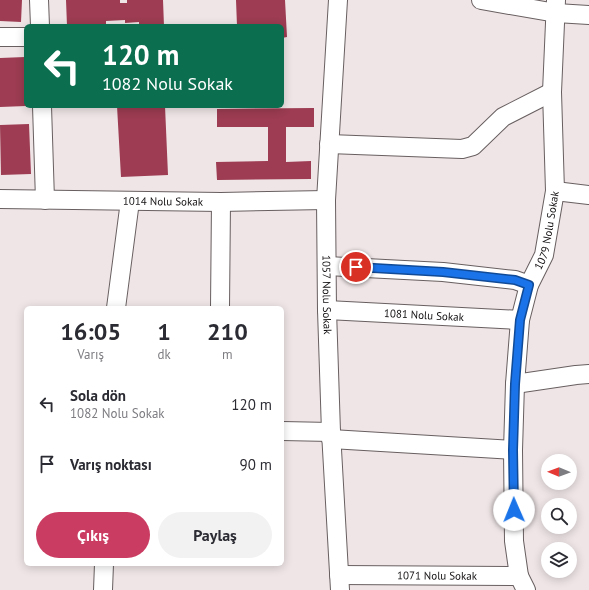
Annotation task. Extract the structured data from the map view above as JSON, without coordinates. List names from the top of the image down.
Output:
{
  "streets": {
    "street": [
      "1014 Nolu Sokak",
      "1079 Nolu Sokak",
      "1057 Nolu Sokak",
      "1081 Nolu Sokak",
      "1071 Nolu Sokak"
    ]
  },
  "crossings": [
    ["1014 Nolu Sokak", "1057 Nolu Sokak"],
    ["1079 Nolu Sokak", "1081 Nolu Sokak"],
    ["1079 Nolu Sokak", "1071 Nolu Sokak"],
    ["1057 Nolu Sokak", "1081 Nolu Sokak"],
    ["1057 Nolu Sokak", "1071 Nolu Sokak"]
  ],
  "north": "left",
  "page": {
    "turn": ["120 m", "1082 Nolu Sokak"],
    "eta": [
      "16:05",
      "Varış",
      "1",
      "dk",
      "210",
      "m"
    ],
    "list": [
      {
        "name": "Sola dön",
        "note": "1082 Nolu Sokak",
        "value": "120 m"
      },
      {
        "name": "Varış noktası",
        "value": "90 m"
      }
    ],
    "buttons": ["Çıkış", "Paylaş"]
  }
}
